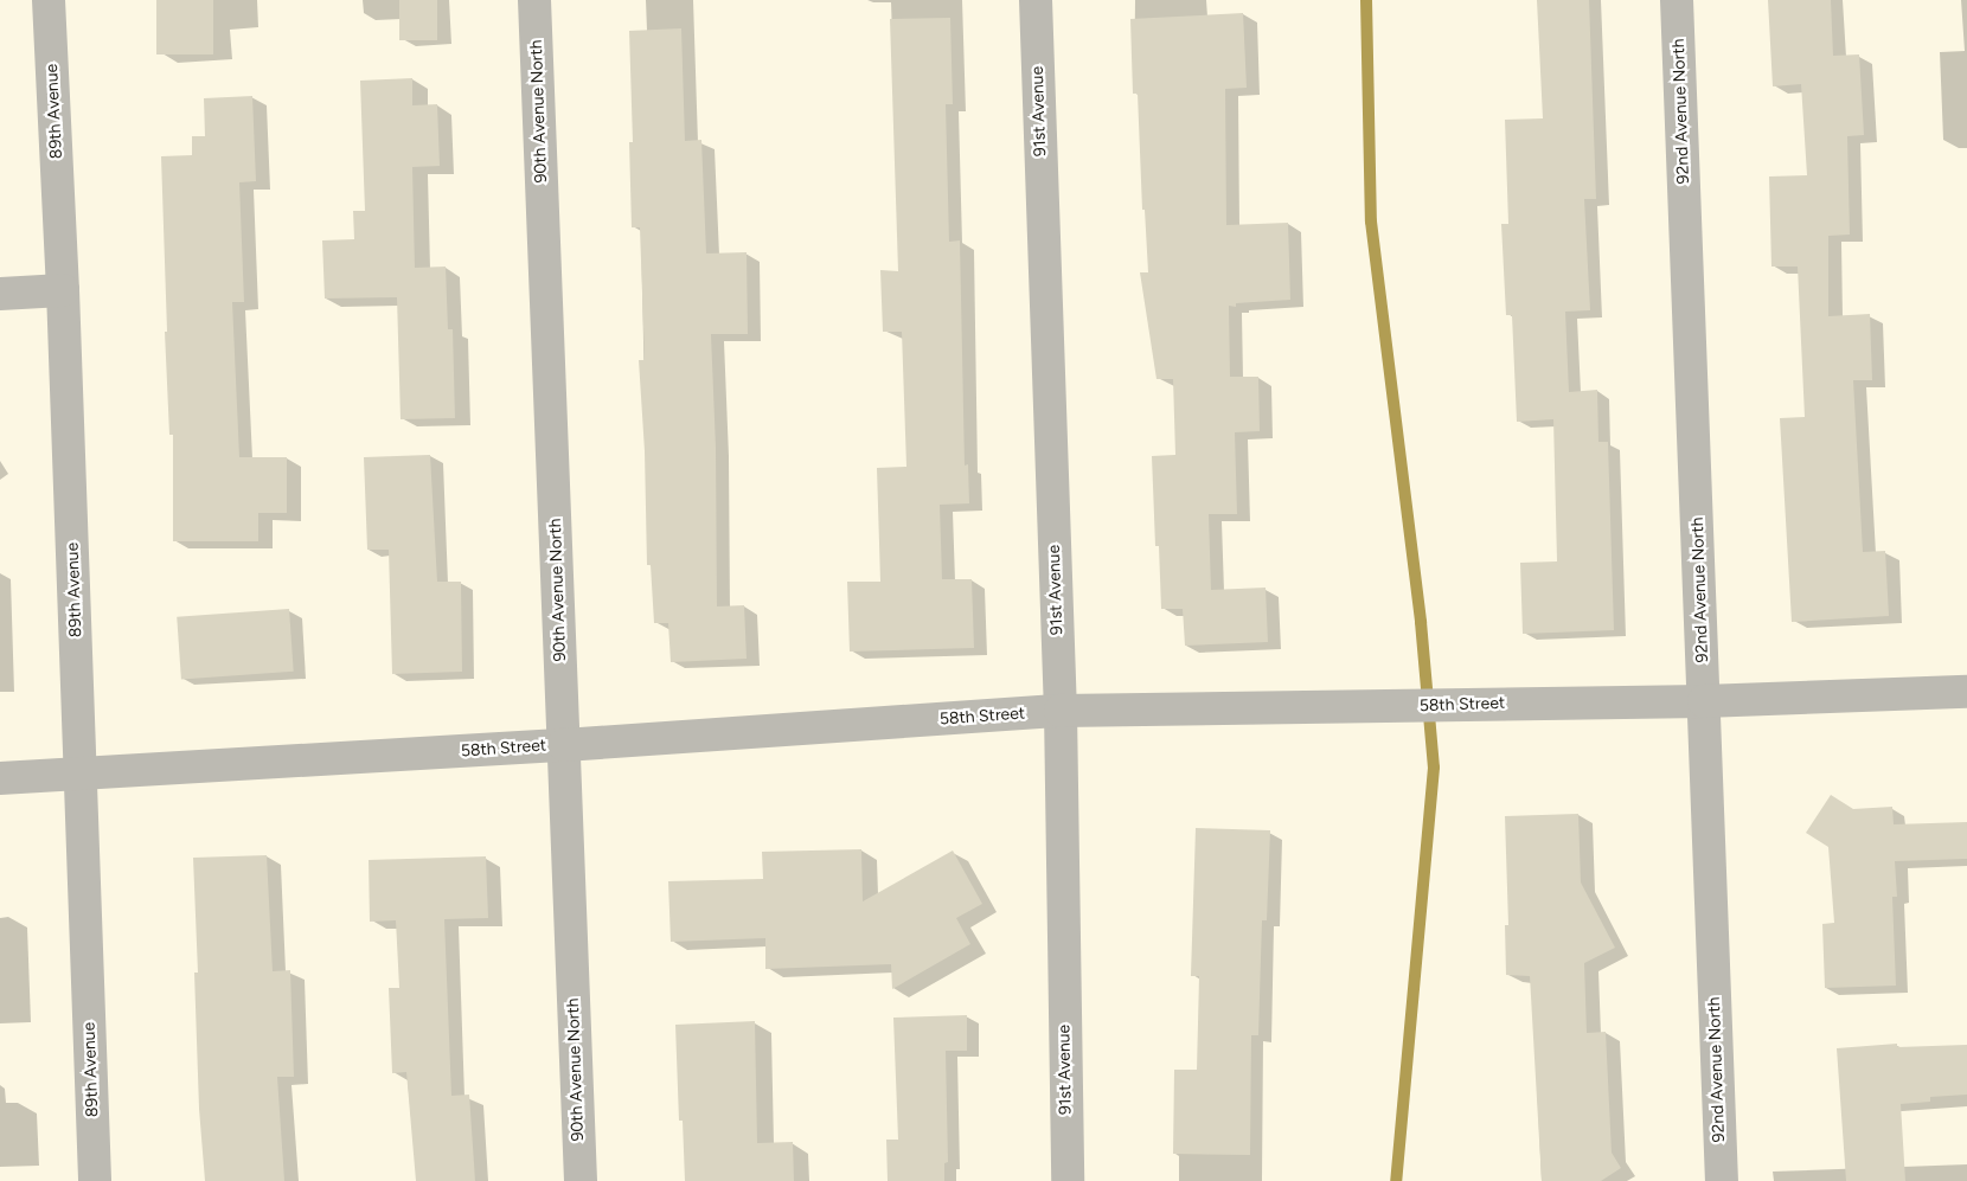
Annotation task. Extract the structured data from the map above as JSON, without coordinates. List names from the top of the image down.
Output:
{
  "streets": {
    "street": [
      "89th Avenue",
      "90th Avenue North",
      "91st Avenue",
      "92nd Avenue North",
      "58th Street"
    ]
  },
  "crossings": [
    ["89th Avenue", "58th Street"],
    ["90th Avenue North", "58th Street"],
    ["91st Avenue", "58th Street"],
    ["92nd Avenue North", "58th Street"]
  ]
}
